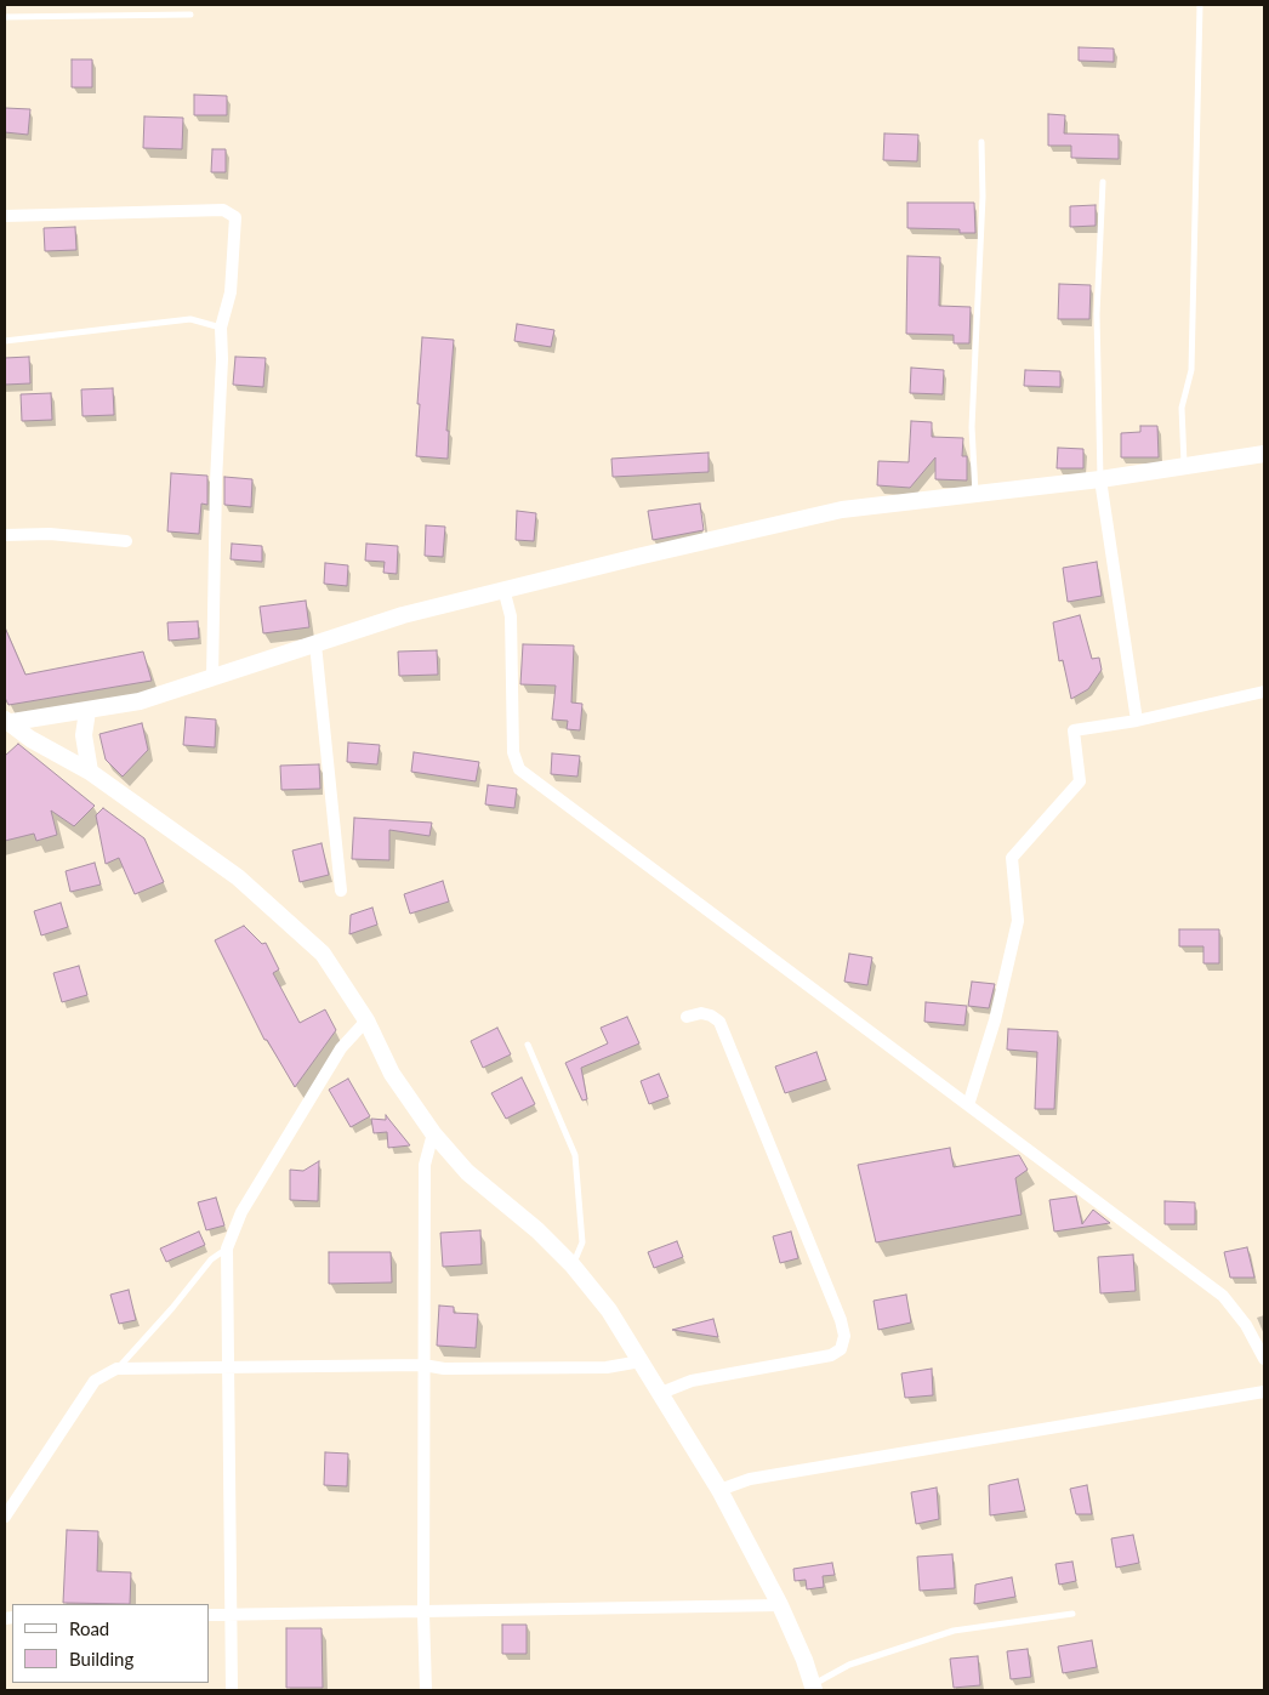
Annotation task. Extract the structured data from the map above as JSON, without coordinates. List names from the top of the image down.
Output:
{
  "legend": ["Road", "Building"]
}
